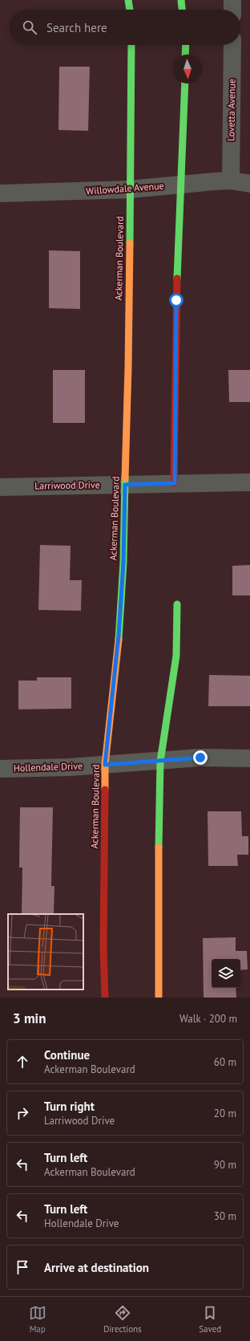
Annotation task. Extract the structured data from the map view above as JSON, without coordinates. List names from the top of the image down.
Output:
{
  "streets": {
    "street": [
      "Lovetta Avenue",
      "Willowdale Avenue",
      "Ackerman Boulevard",
      "Larriwood Drive",
      "Hollendale Drive"
    ]
  },
  "crossings": [
    ["Lovetta Avenue", "Willowdale Avenue"],
    ["Willowdale Avenue", "Ackerman Boulevard"],
    ["Ackerman Boulevard", "Larriwood Drive"],
    ["Ackerman Boulevard", "Hollendale Drive"]
  ],
  "north": "bottom",
  "page": {
    "search": "Search here",
    "heading": ["3 min", "Walk · 200 m"],
    "list": [
      ["Continue", "Ackerman Boulevard", "60 m"],
      ["Turn right", "Larriwood Drive", "20 m"],
      ["Turn left", "Ackerman Boulevard", "90 m"],
      ["Turn left", "Hollendale Drive", "30 m"],
      "Arrive at destination"
    ],
    "nav": ["Map", "Directions", "Saved"]
  }
}
